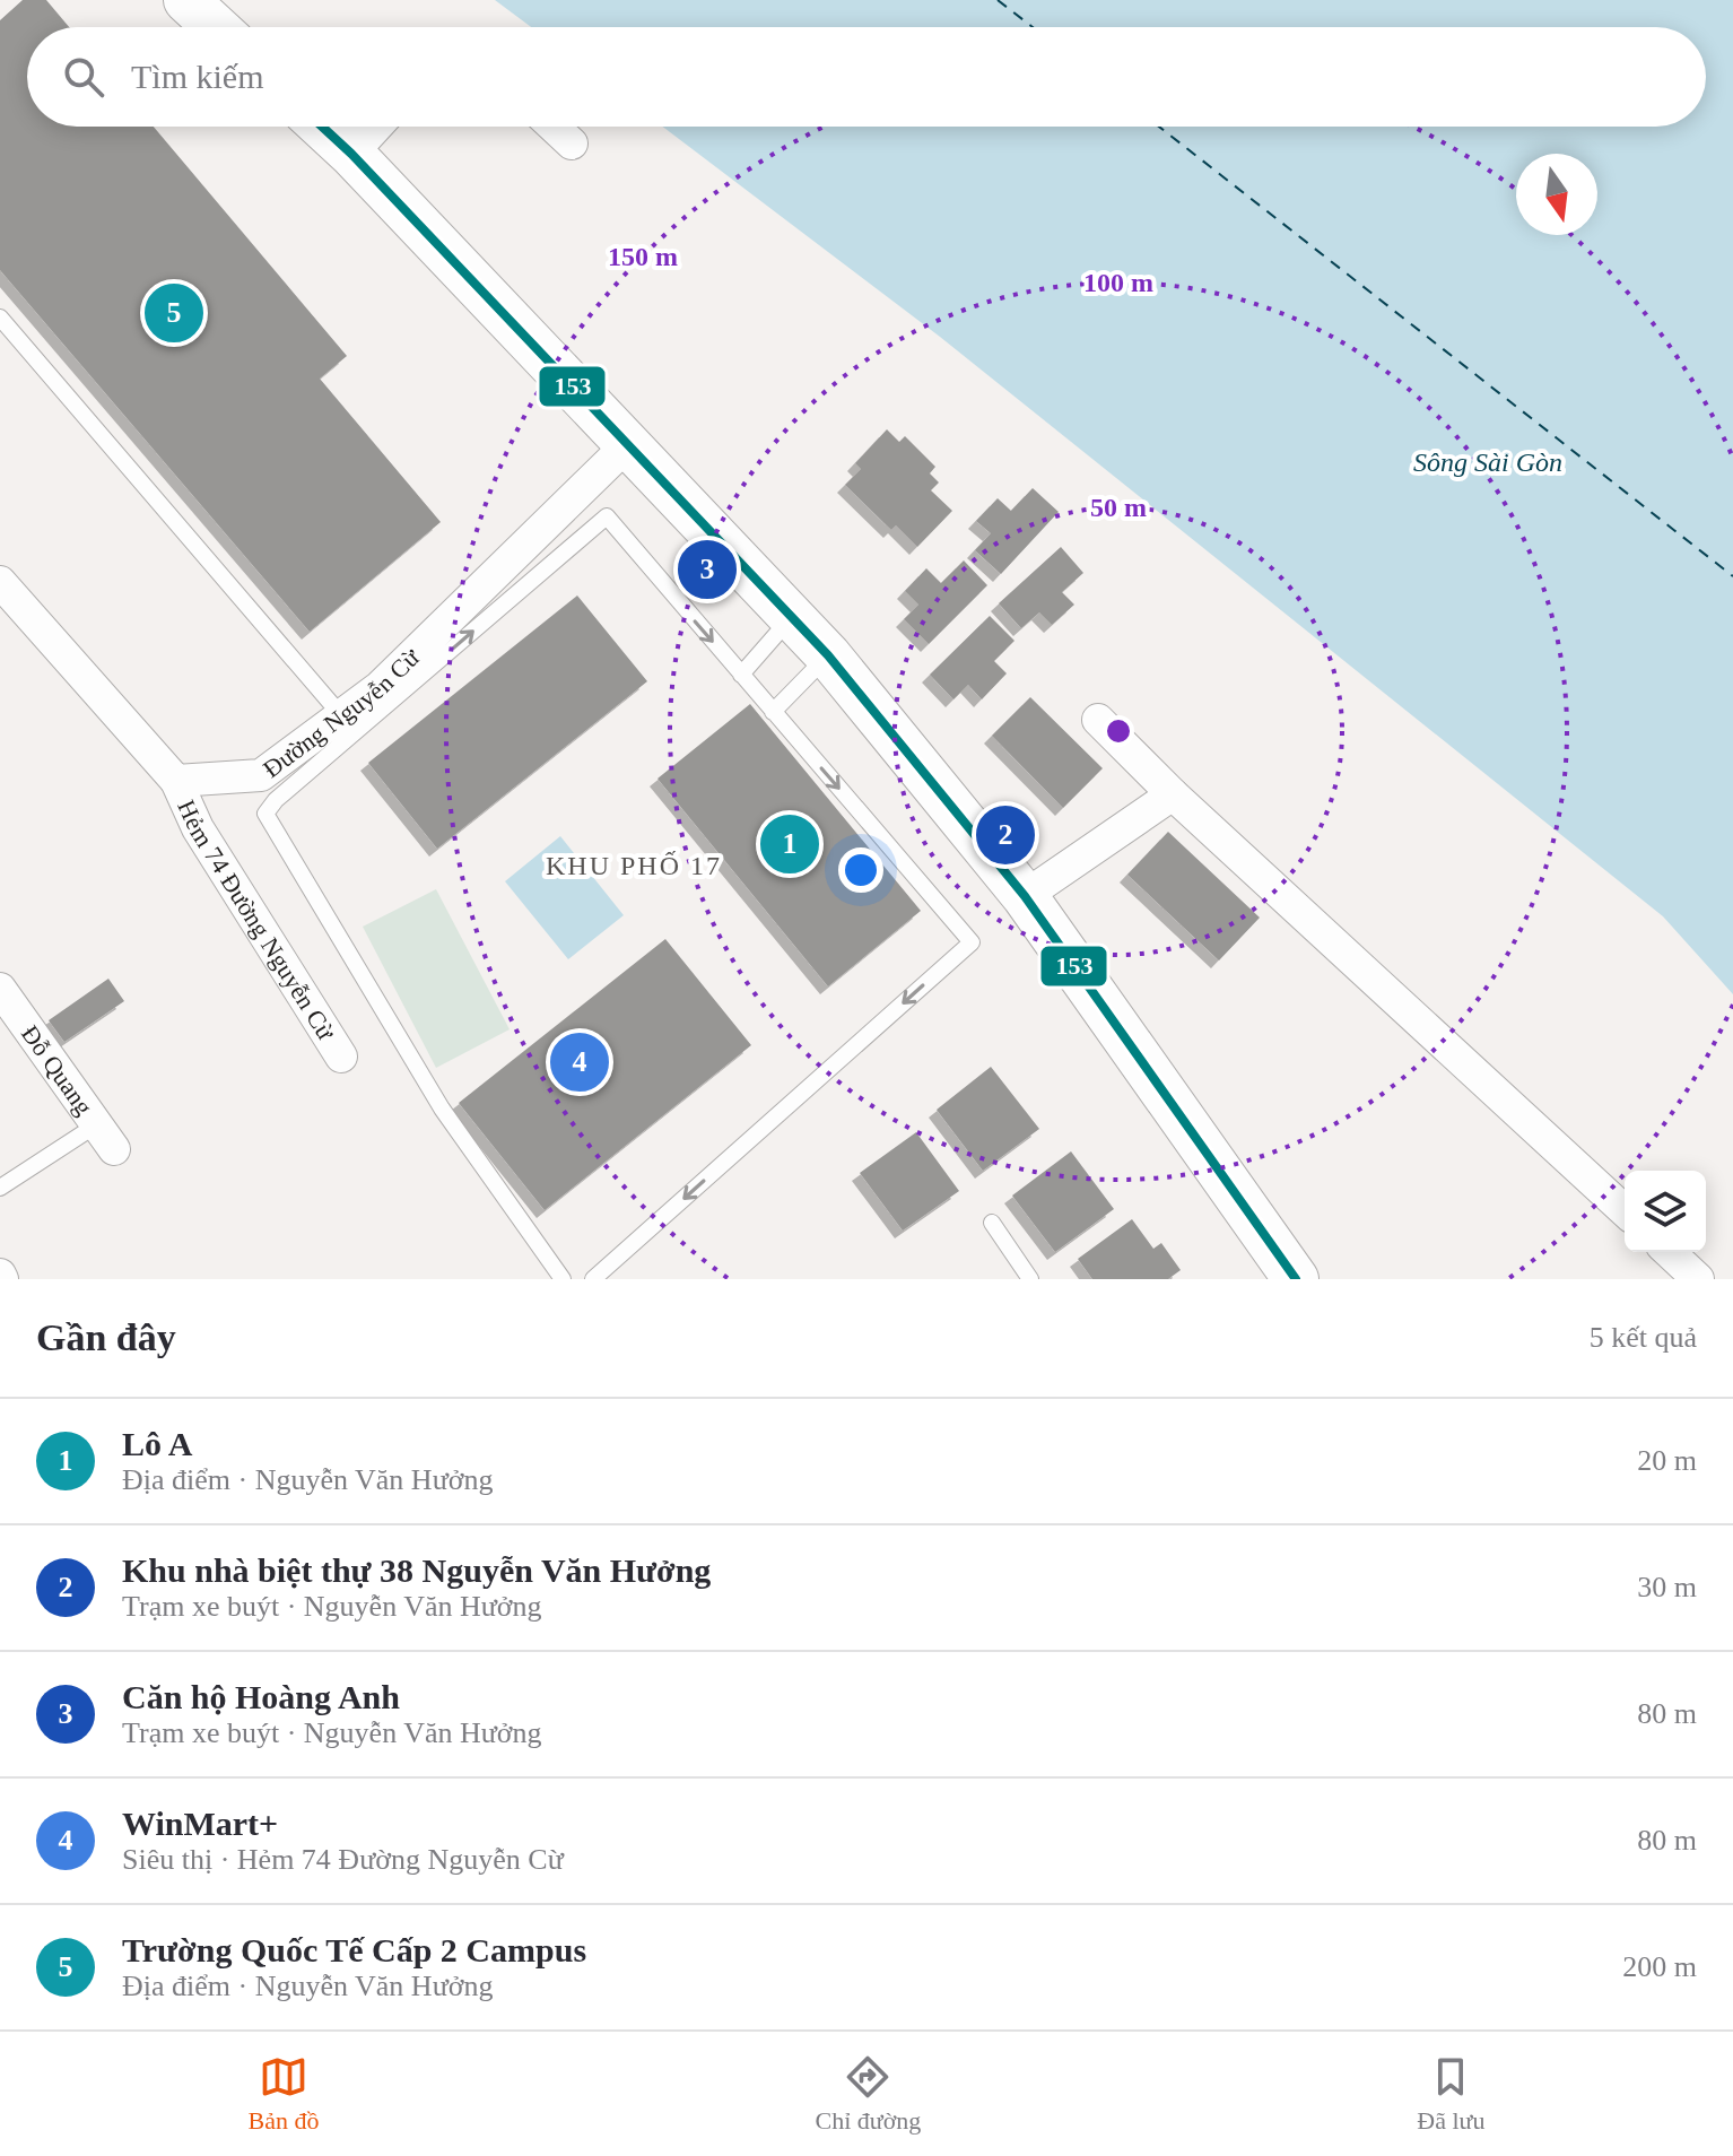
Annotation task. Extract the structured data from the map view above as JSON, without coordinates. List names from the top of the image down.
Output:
{
  "streets": {
    "street": ["Đường Nguyễn Cừ", "Hẻm 74 Đường Nguyễn Cừ", "Đỗ Quang"]
  },
  "crossings": [
    ["Đường Nguyễn Cừ", "Hẻm 74 Đường Nguyễn Cừ"]
  ],
  "districts": ["KHU PHỐ 17"],
  "water": ["Sông Sài Gòn"],
  "lines": ["transit line 153"],
  "north": "bottom",
  "page": {
    "search": "Tìm kiếm",
    "pins": [
      "5",
      "3",
      "2",
      "1",
      "4"
    ],
    "heading": ["Gần đây", "5 kết quả"],
    "list": [
      {
        "mark": "1",
        "name": "Lô A",
        "note": "Địa điểm · Nguyễn Văn Hưởng",
        "value": "20 m"
      },
      {
        "mark": "2",
        "name": "Khu nhà biệt thự 38 Nguyễn Văn Hưởng",
        "note": "Trạm xe buýt · Nguyễn Văn Hưởng",
        "value": "30 m"
      },
      {
        "mark": "3",
        "name": "Căn hộ Hoàng Anh",
        "note": "Trạm xe buýt · Nguyễn Văn Hưởng",
        "value": "80 m"
      },
      {
        "mark": "4",
        "name": "WinMart+",
        "note": "Siêu thị · Hẻm 74 Đường Nguyễn Cừ",
        "value": "80 m"
      },
      {
        "mark": "5",
        "name": "Trường Quốc Tế Cấp 2 Campus",
        "note": "Địa điểm · Nguyễn Văn Hưởng",
        "value": "200 m"
      }
    ],
    "nav": ["Bản đồ", "Chỉ đường", "Đã lưu"]
  },
  "rings": ["150 m", "100 m", "50 m"]
}
